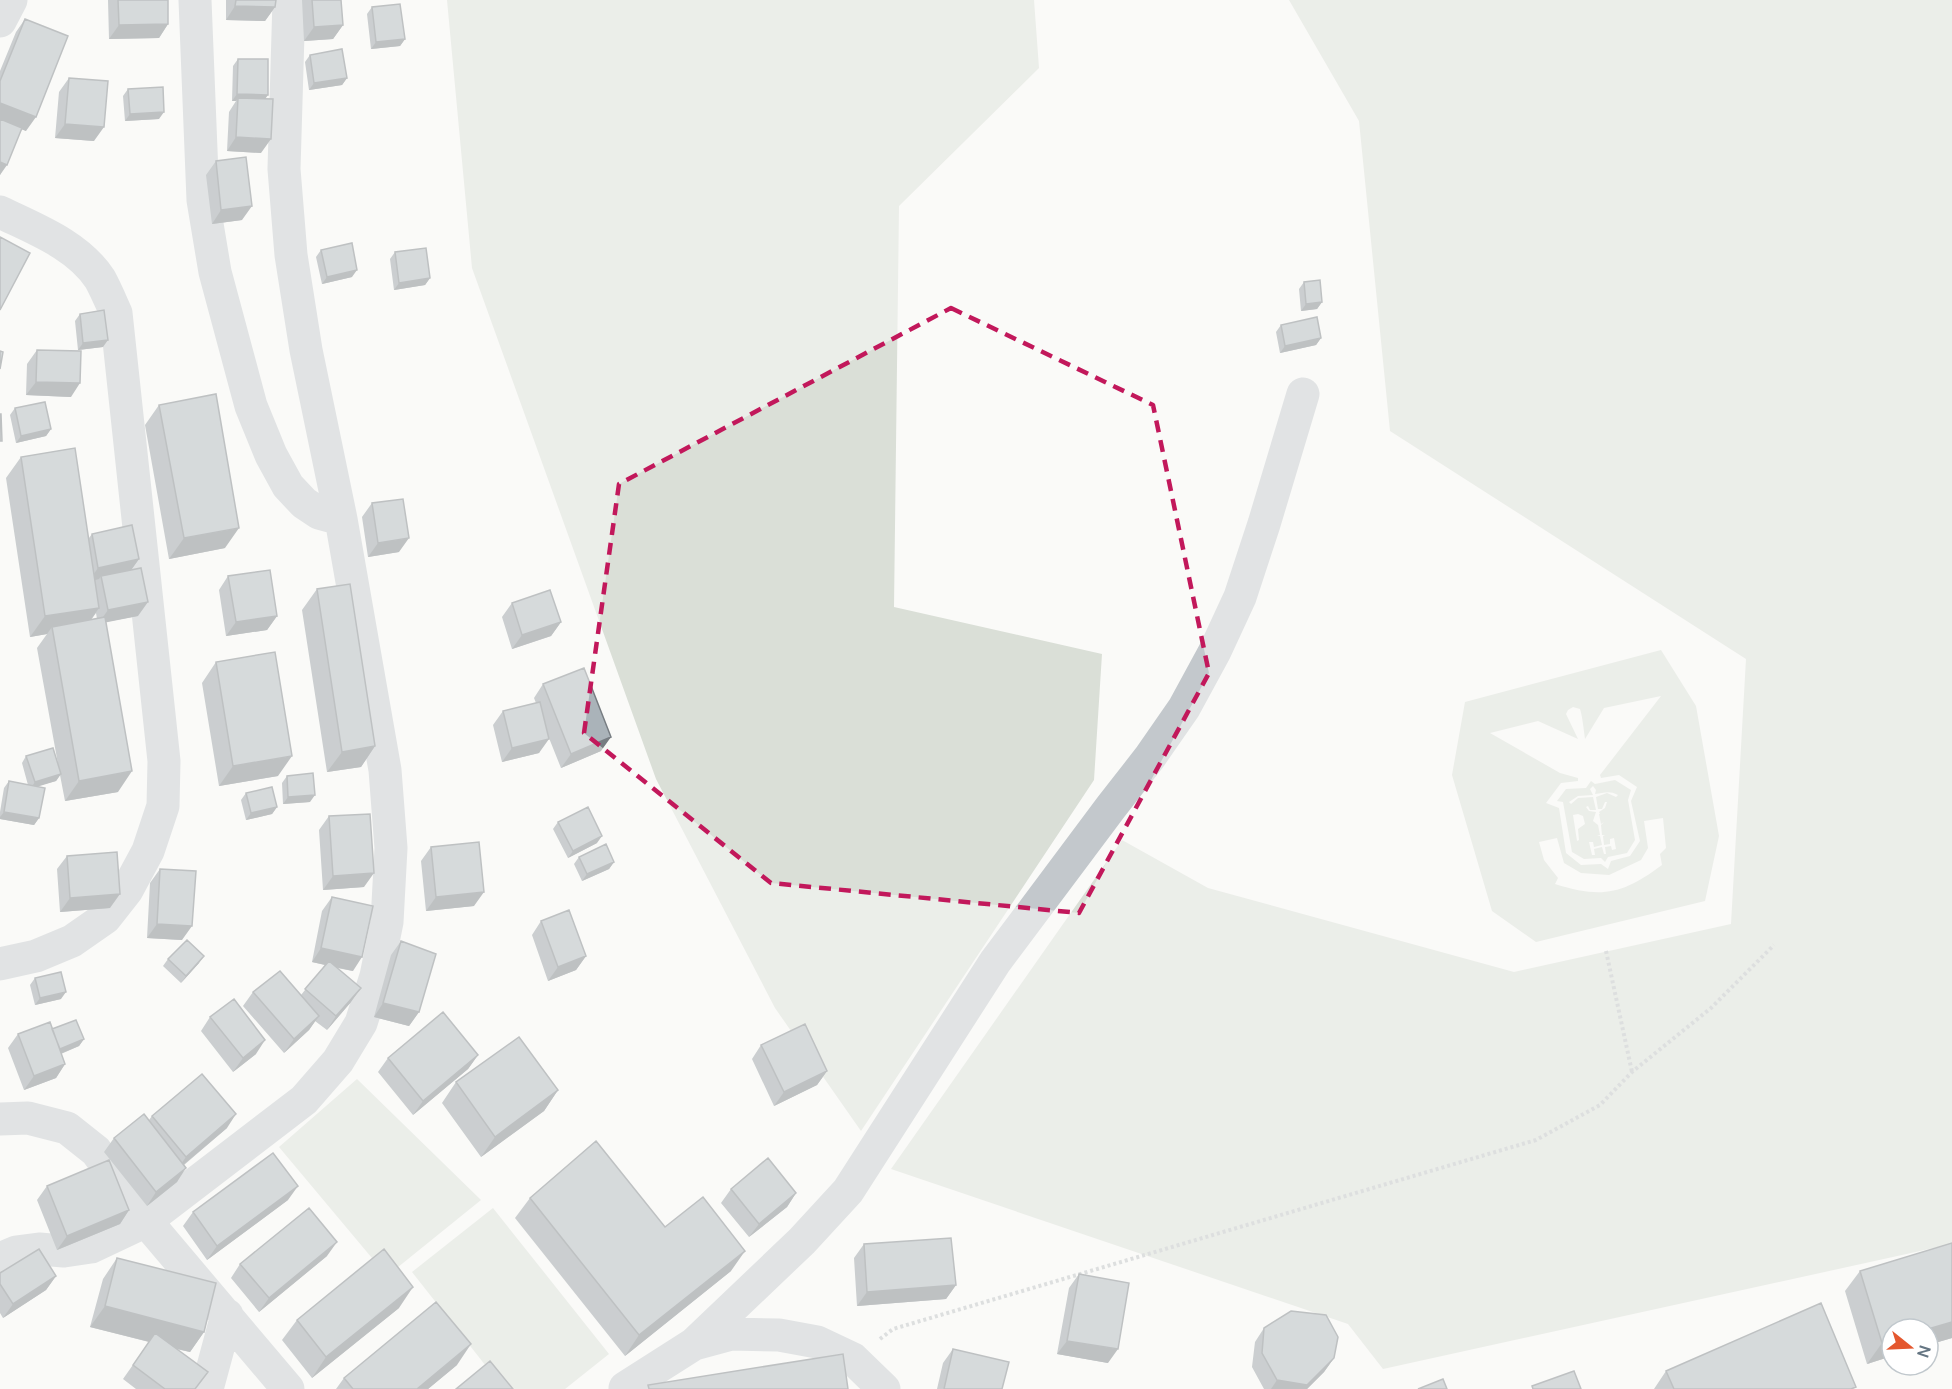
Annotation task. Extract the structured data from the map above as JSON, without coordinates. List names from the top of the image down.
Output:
{
  "north": "right"
}
